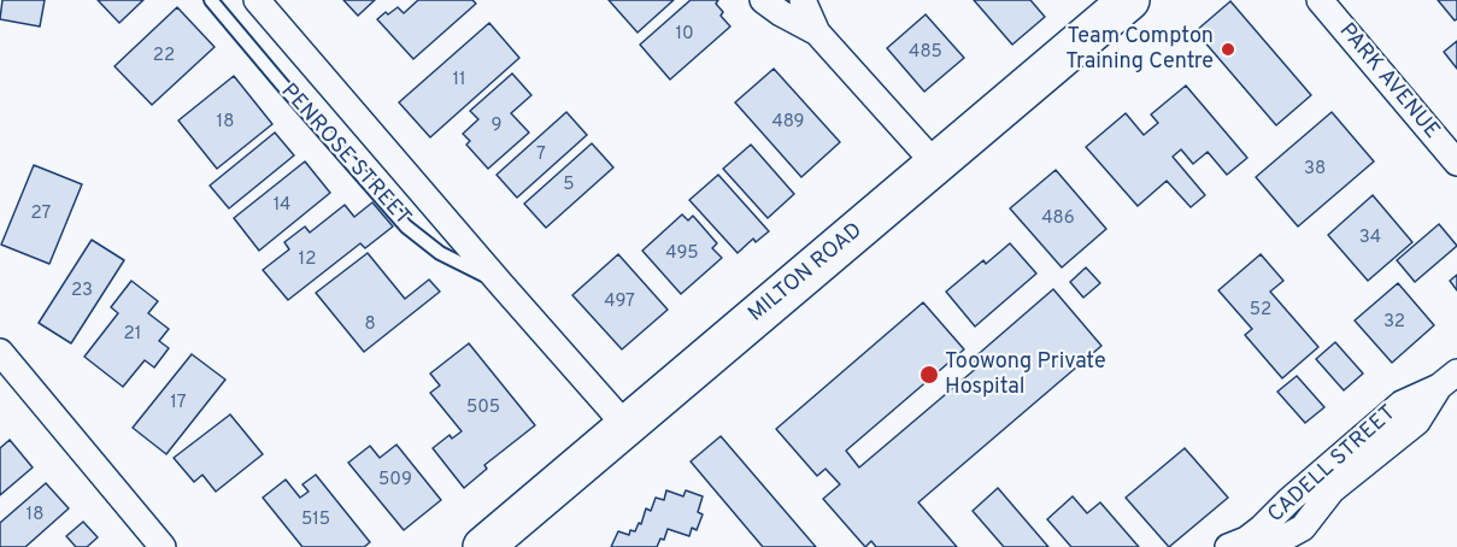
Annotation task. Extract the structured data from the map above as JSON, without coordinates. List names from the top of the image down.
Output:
{
  "streets": {
    "main road": ["MILTON ROAD"],
    "street": ["PARK AVENUE", "PENROSE STREET", "CADELL STREET"]
  },
  "crossings": [
    ["PENROSE STREET", "MILTON ROAD"]
  ],
  "places": ["Team Compton Training Centre", "Toowong Private Hospital"],
  "house_numbers": [
    "10",
    "485",
    "22",
    "11",
    "18",
    "489",
    "9",
    "7",
    "38",
    "5",
    "14",
    "27",
    "486",
    "34",
    "495",
    "12",
    "23",
    "497",
    "52",
    "32",
    "8",
    "21",
    "17",
    "505",
    "509",
    "18",
    "515"
  ]
}
